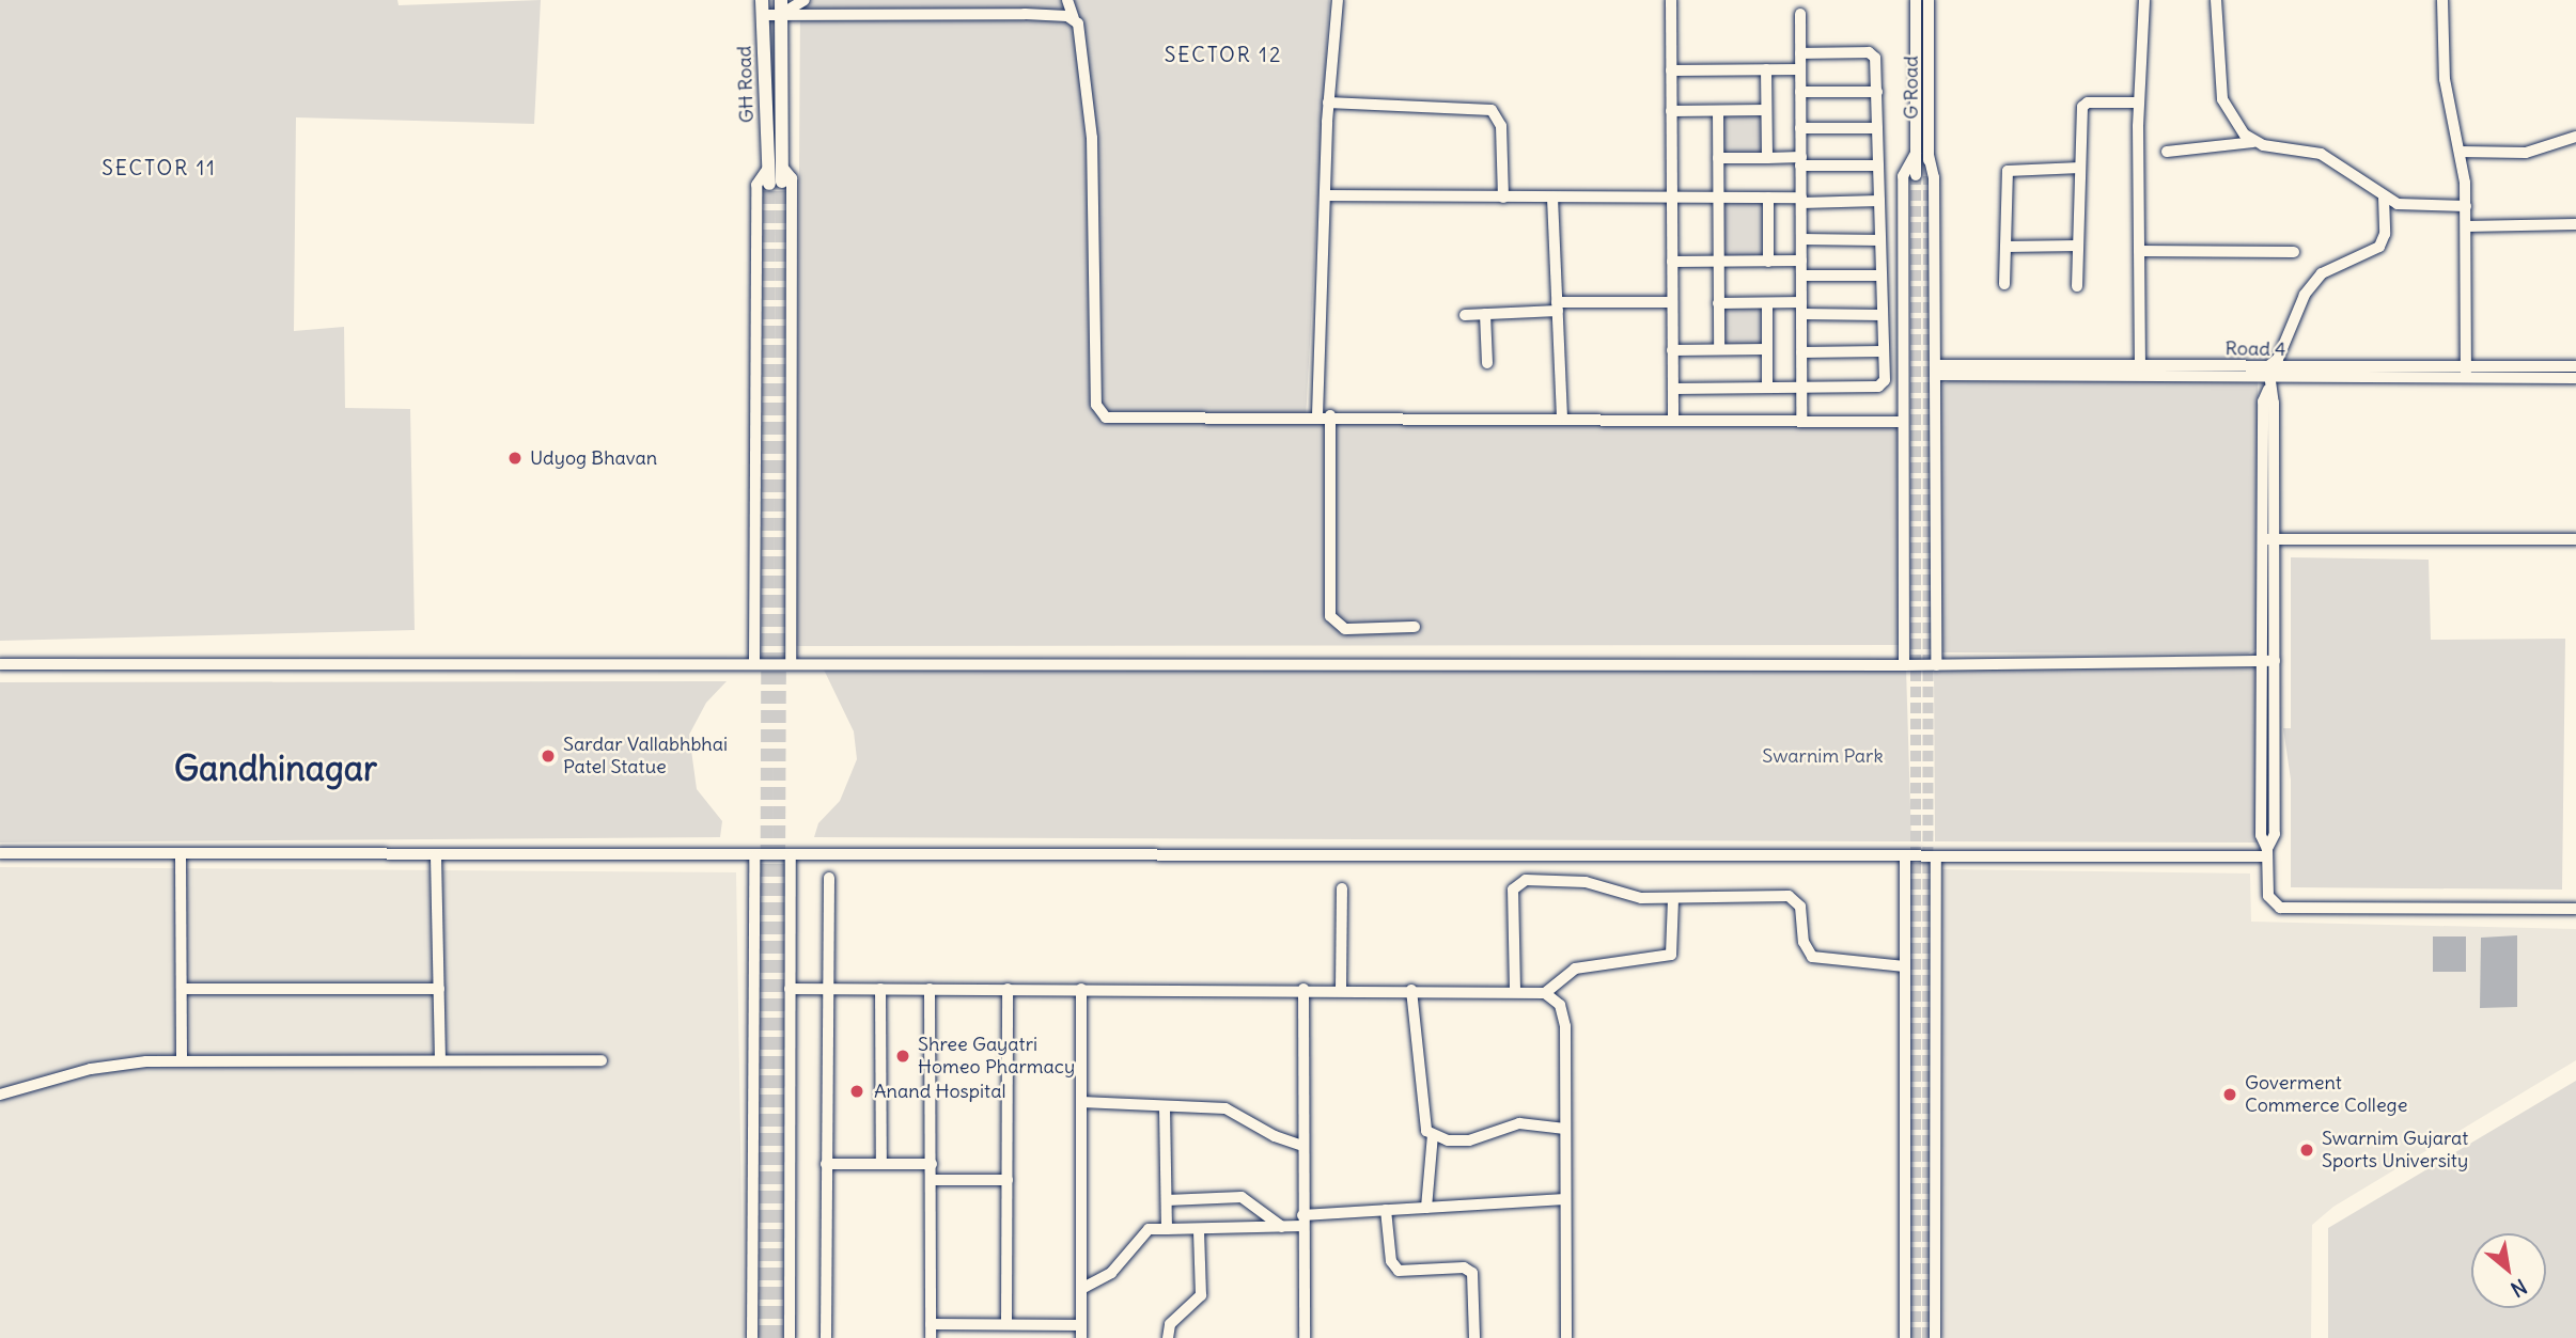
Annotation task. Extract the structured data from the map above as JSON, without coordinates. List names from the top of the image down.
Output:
{
  "streets": {
    "main road": ["GH Road"],
    "street": ["G Road", "Road 4"]
  },
  "districts": ["SECTOR 12", "SECTOR 11", "Gandhinagar"],
  "parks": ["Swarnim Park"],
  "places": [
    "Udyog Bhavan",
    "Sardar Vallabhbhai Patel Statue",
    "Shree Gayatri Homeo Pharmacy",
    "Anand Hospital",
    "Goverment Commerce College",
    "Swarnim Gujarat Sports University"
  ],
  "north": "bottom right"
}
